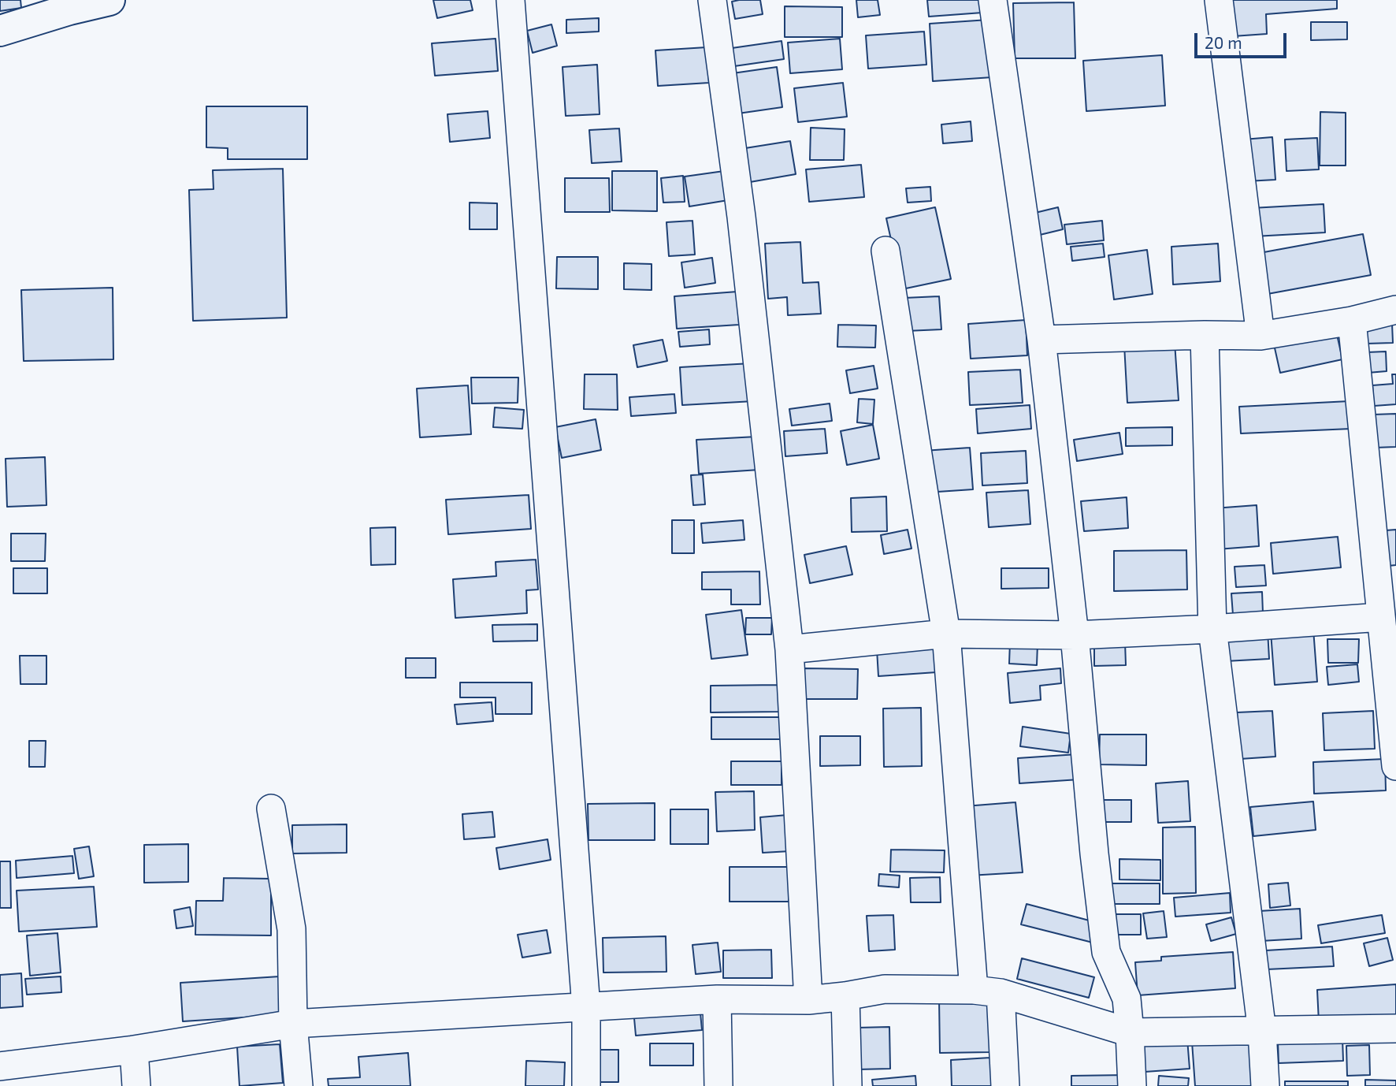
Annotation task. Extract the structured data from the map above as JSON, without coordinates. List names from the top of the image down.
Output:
{
  "scale_bar": "20 m"
}
